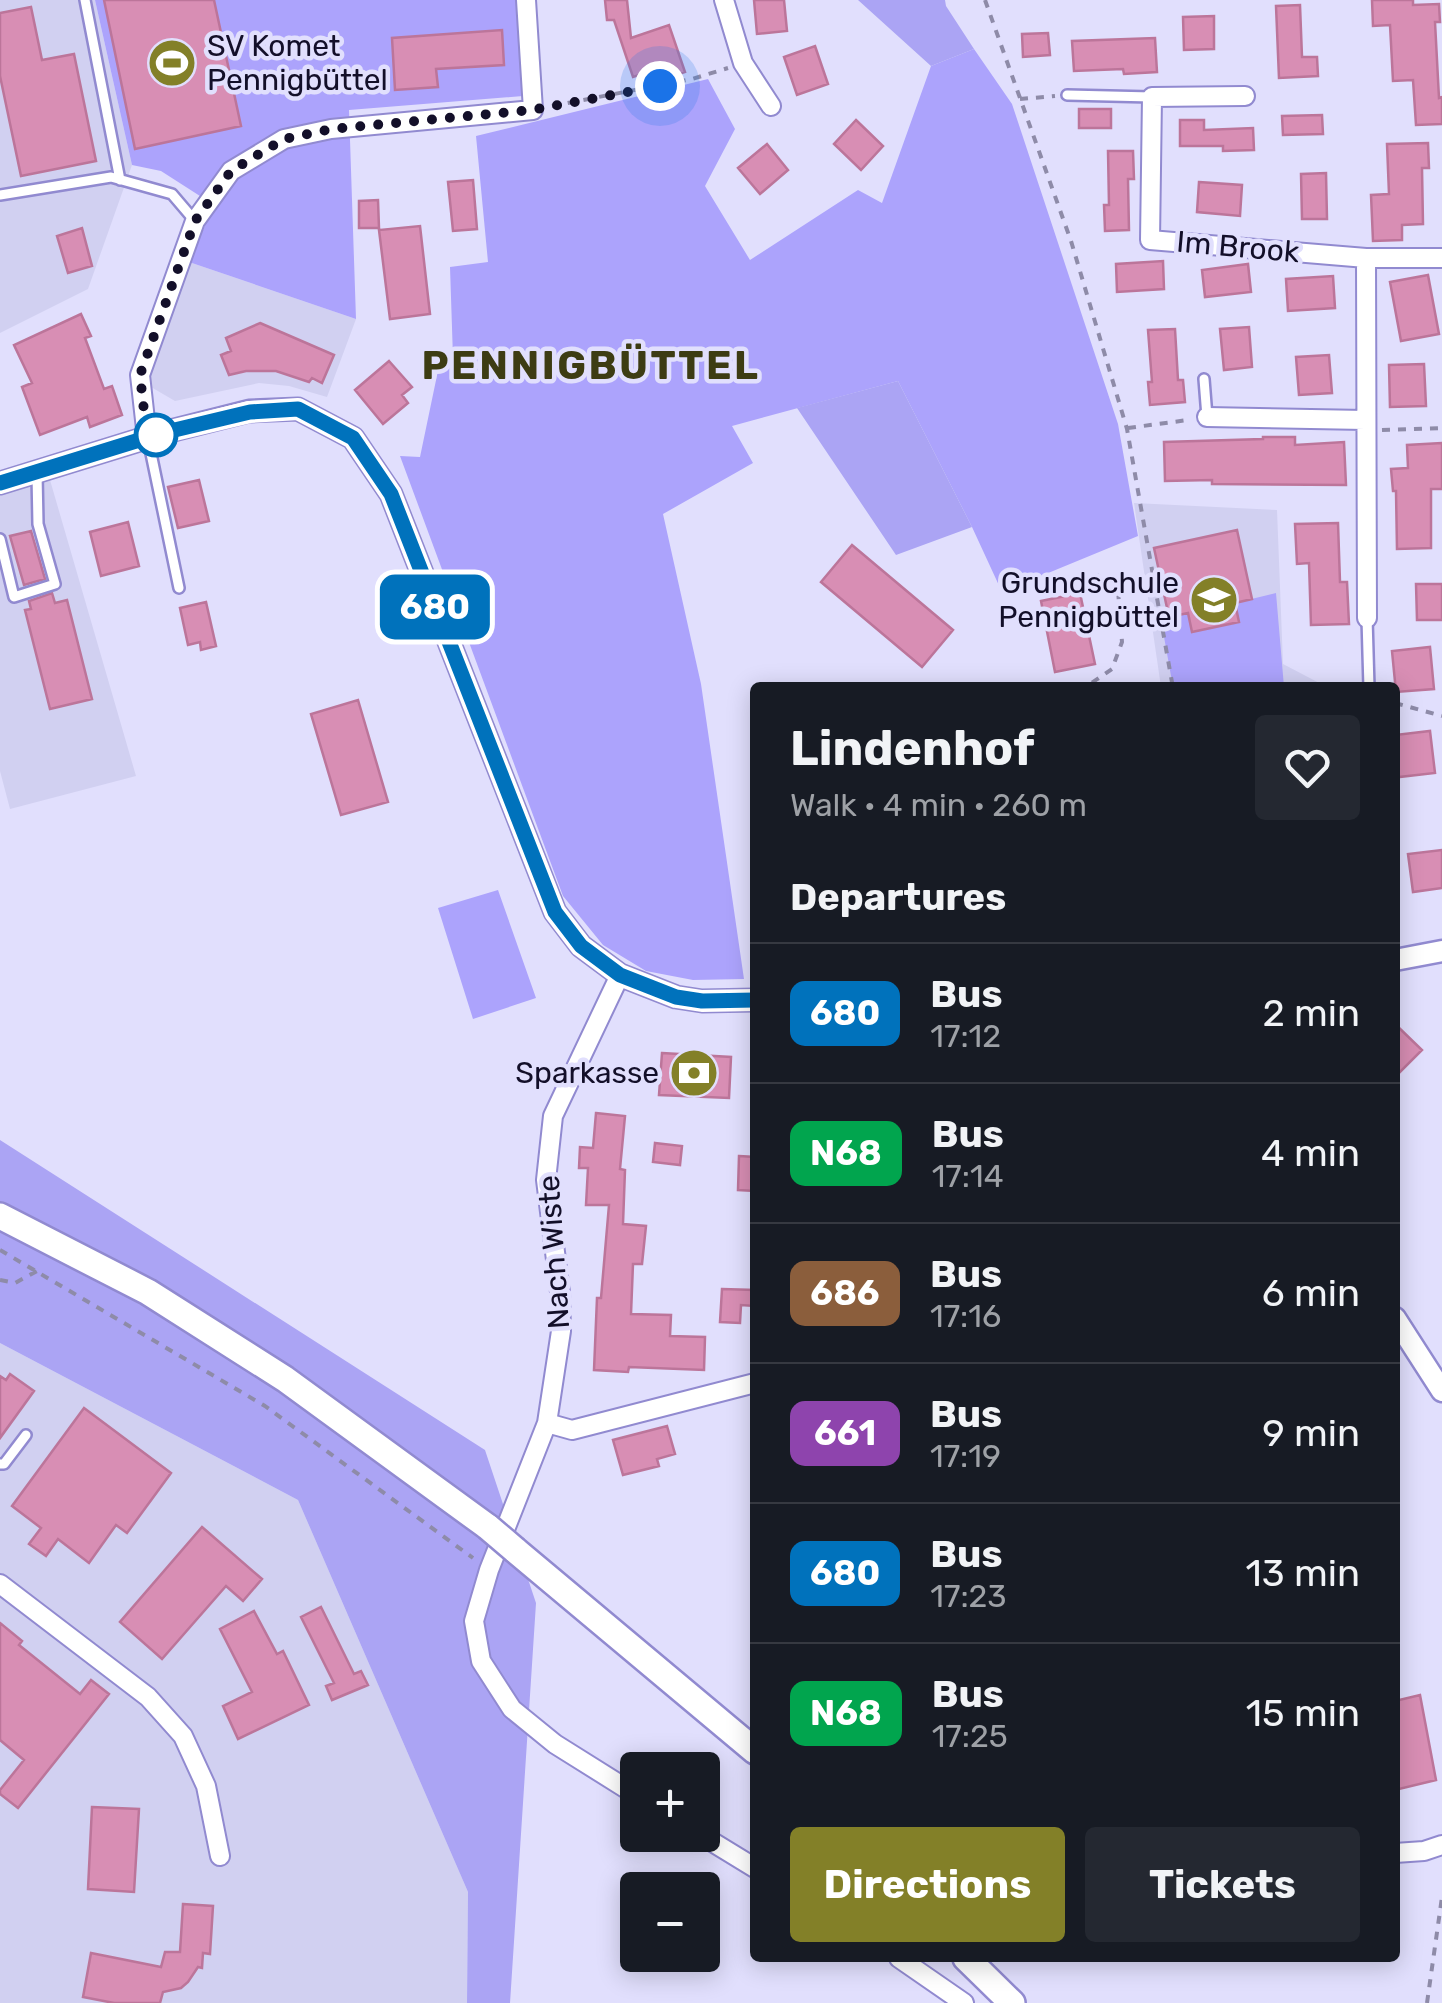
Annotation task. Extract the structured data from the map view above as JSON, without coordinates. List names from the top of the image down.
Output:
{
  "streets": {
    "street": ["Im Brook", "Nach Wiste"]
  },
  "districts": ["PENNIGBÜTTEL"],
  "places": {
    "sports": ["SV Komet Pennigbüttel"],
    "school or university": ["Grundschule Pennigbüttel"],
    "bank": ["Sparkasse"]
  },
  "lines": ["bus line 680"],
  "page": {
    "on_map": "680",
    "heading": [
      ["Lindenhof", "Walk · 4 min · 260 m"],
      "Departures"
    ],
    "list": [
      {
        "mark": "680",
        "name": "Bus",
        "note": "17:12",
        "value": "2 min"
      },
      {
        "mark": "N68",
        "name": "Bus",
        "note": "17:14",
        "value": "4 min"
      },
      {
        "mark": "686",
        "name": "Bus",
        "note": "17:16",
        "value": "6 min"
      },
      {
        "mark": "661",
        "name": "Bus",
        "note": "17:19",
        "value": "9 min"
      },
      {
        "mark": "680",
        "name": "Bus",
        "note": "17:23",
        "value": "13 min"
      },
      {
        "mark": "N68",
        "name": "Bus",
        "note": "17:25",
        "value": "15 min"
      }
    ],
    "map_buttons": ["+", "−"],
    "buttons": ["Directions", "Tickets"]
  }
}
